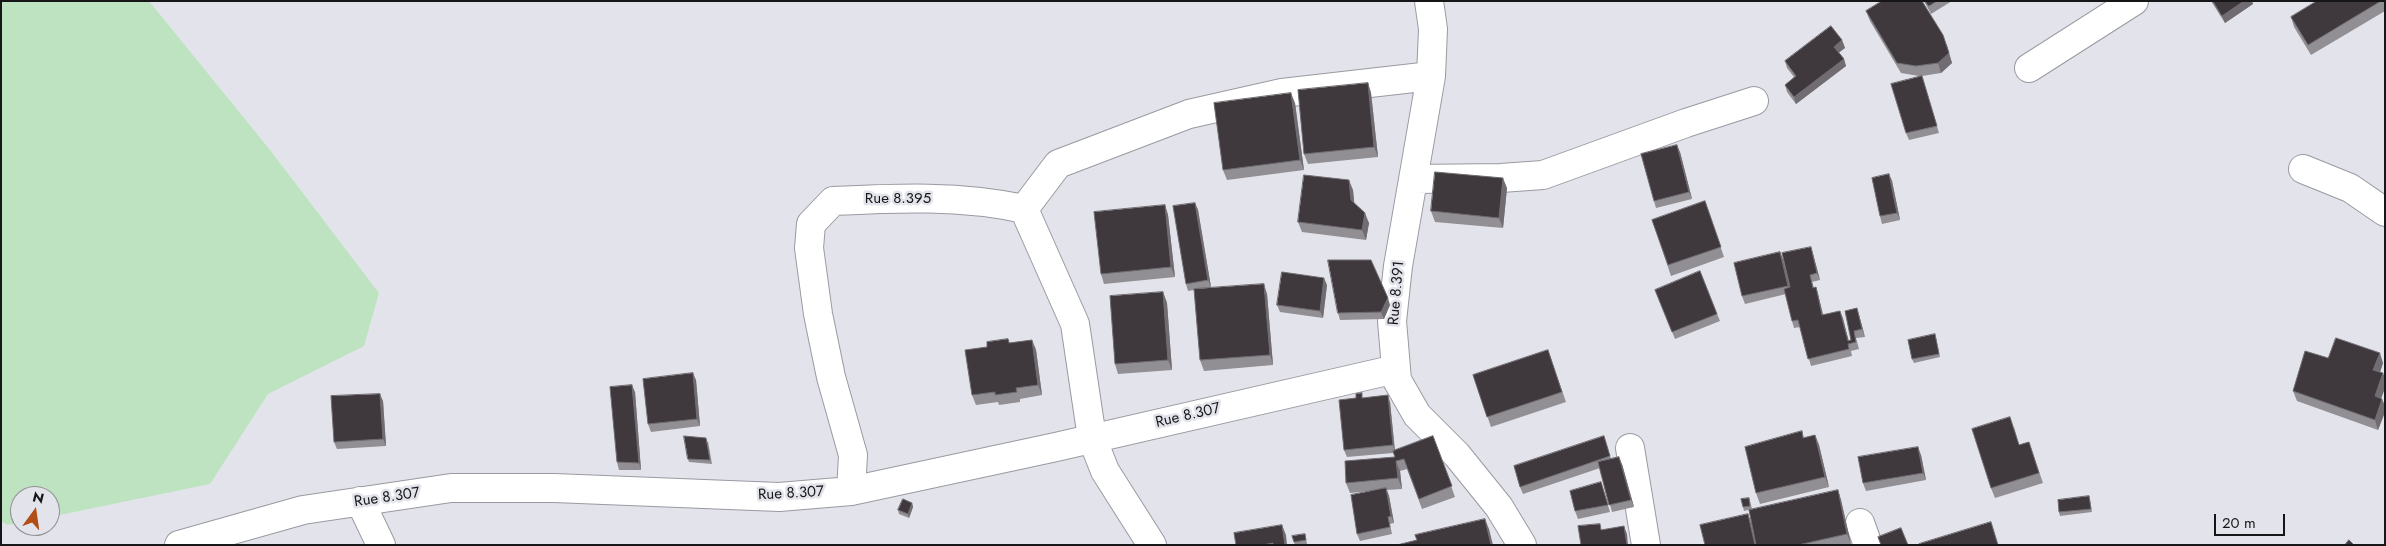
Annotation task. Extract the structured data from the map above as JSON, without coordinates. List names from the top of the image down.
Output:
{
  "streets": {
    "street": ["Rue 8.395", "Rue 8.391", "Rue 8.307"]
  },
  "crossings": [
    ["Rue 8.395", "Rue 8.307"],
    ["Rue 8.391", "Rue 8.307"]
  ],
  "scale_bar": "20 m",
  "north": "top"
}
